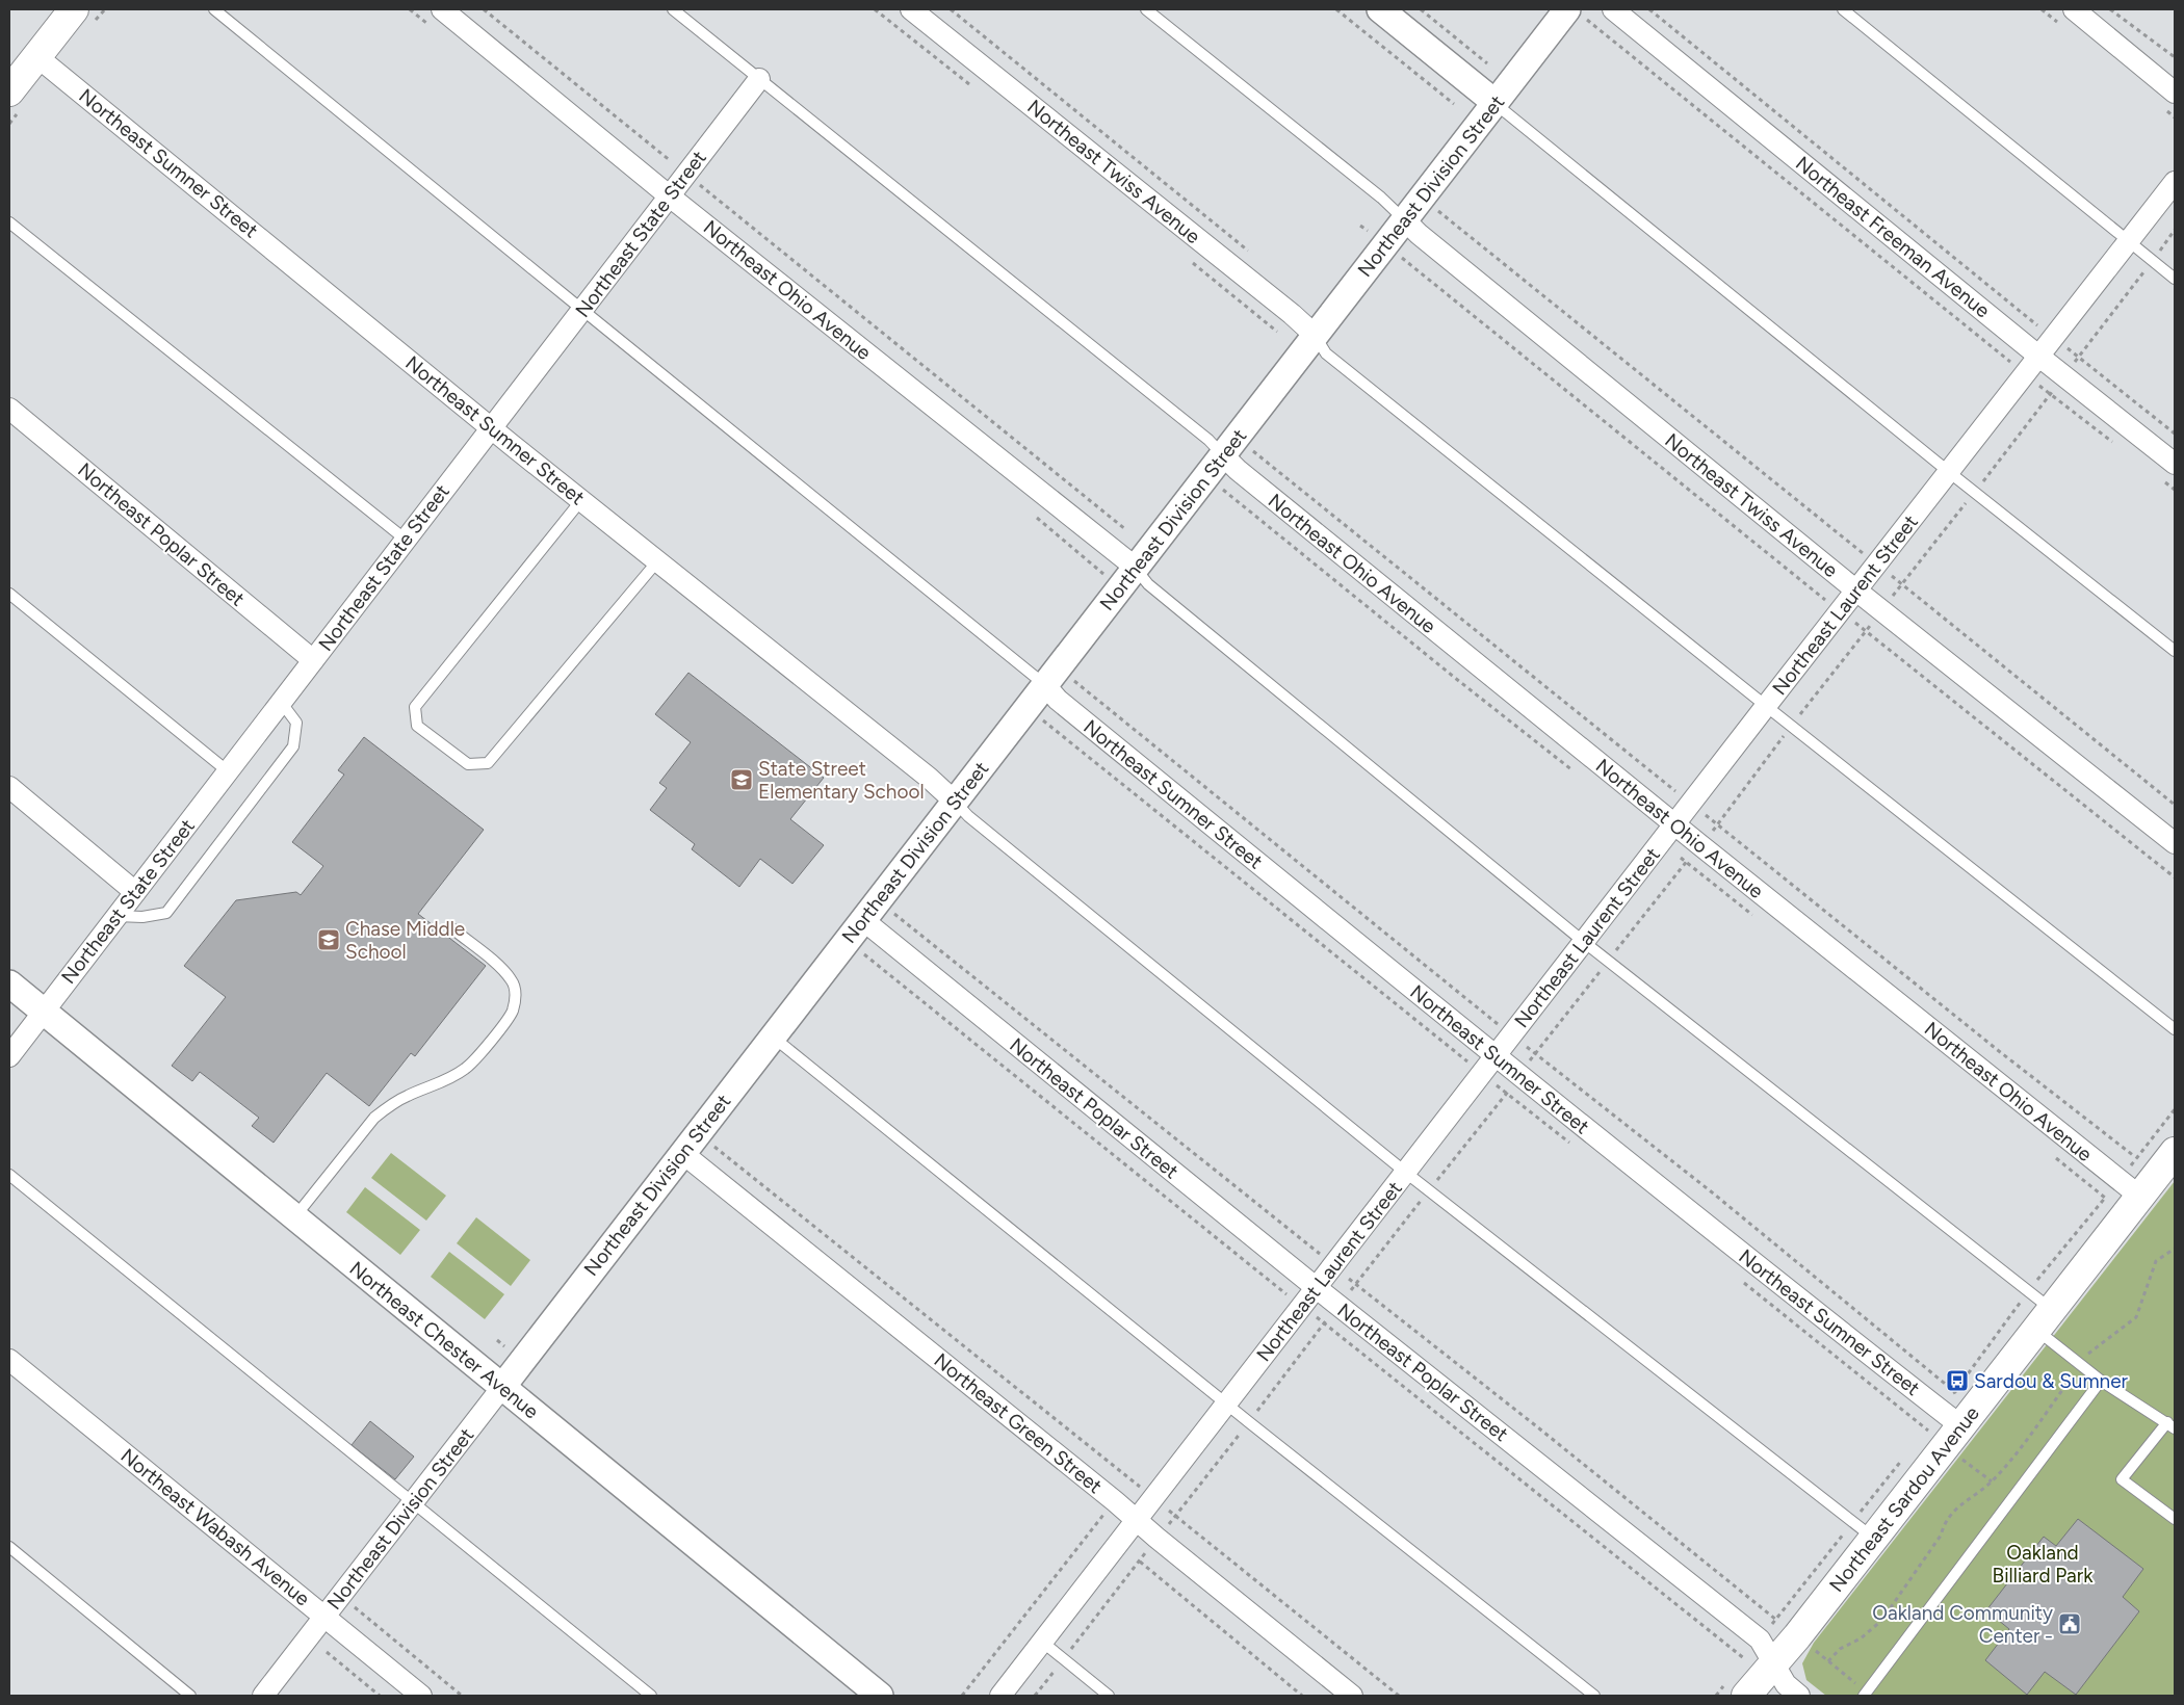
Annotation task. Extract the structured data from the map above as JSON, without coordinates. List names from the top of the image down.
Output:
{
  "streets": {
    "main road": ["Northeast Sardou Avenue"],
    "street": [
      "Northeast Sumner Street",
      "Northeast Twiss Avenue",
      "Northeast Division Street",
      "Northeast State Street",
      "Northeast Freeman Avenue",
      "Northeast Ohio Avenue",
      "Northeast Poplar Street",
      "Northeast Laurent Street",
      "Northeast Chester Avenue",
      "Northeast Green Street",
      "Northeast Wabash Avenue"
    ]
  },
  "crossings": [
    ["Northeast Sumner Street", "Northeast Division Street"],
    ["Northeast Sumner Street", "Northeast State Street"],
    ["Northeast Sumner Street", "Northeast Laurent Street"],
    ["Northeast Sumner Street", "Northeast Sardou Avenue"],
    ["Northeast Twiss Avenue", "Northeast Division Street"],
    ["Northeast Twiss Avenue", "Northeast Laurent Street"],
    ["Northeast Division Street", "Northeast Ohio Avenue"],
    ["Northeast Division Street", "Northeast Poplar Street"],
    ["Northeast Division Street", "Northeast Chester Avenue"],
    ["Northeast Division Street", "Northeast Green Street"],
    ["Northeast Division Street", "Northeast Wabash Avenue"],
    ["Northeast State Street", "Northeast Ohio Avenue"],
    ["Northeast State Street", "Northeast Poplar Street"],
    ["Northeast State Street", "Northeast Chester Avenue"],
    ["Northeast Freeman Avenue", "Northeast Laurent Street"],
    ["Northeast Ohio Avenue", "Northeast Laurent Street"],
    ["Northeast Ohio Avenue", "Northeast Sardou Avenue"],
    ["Northeast Poplar Street", "Northeast Laurent Street"],
    ["Northeast Poplar Street", "Northeast Sardou Avenue"],
    ["Northeast Laurent Street", "Northeast Green Street"]
  ],
  "parks": ["Oakland Billiard Park"],
  "places": {
    "school or university": ["State Street Elementary School", "Chase Middle School"],
    "bus stop": ["Sardou & Sumner"],
    "public building": ["Oakland Community Center -"]
  }
}
